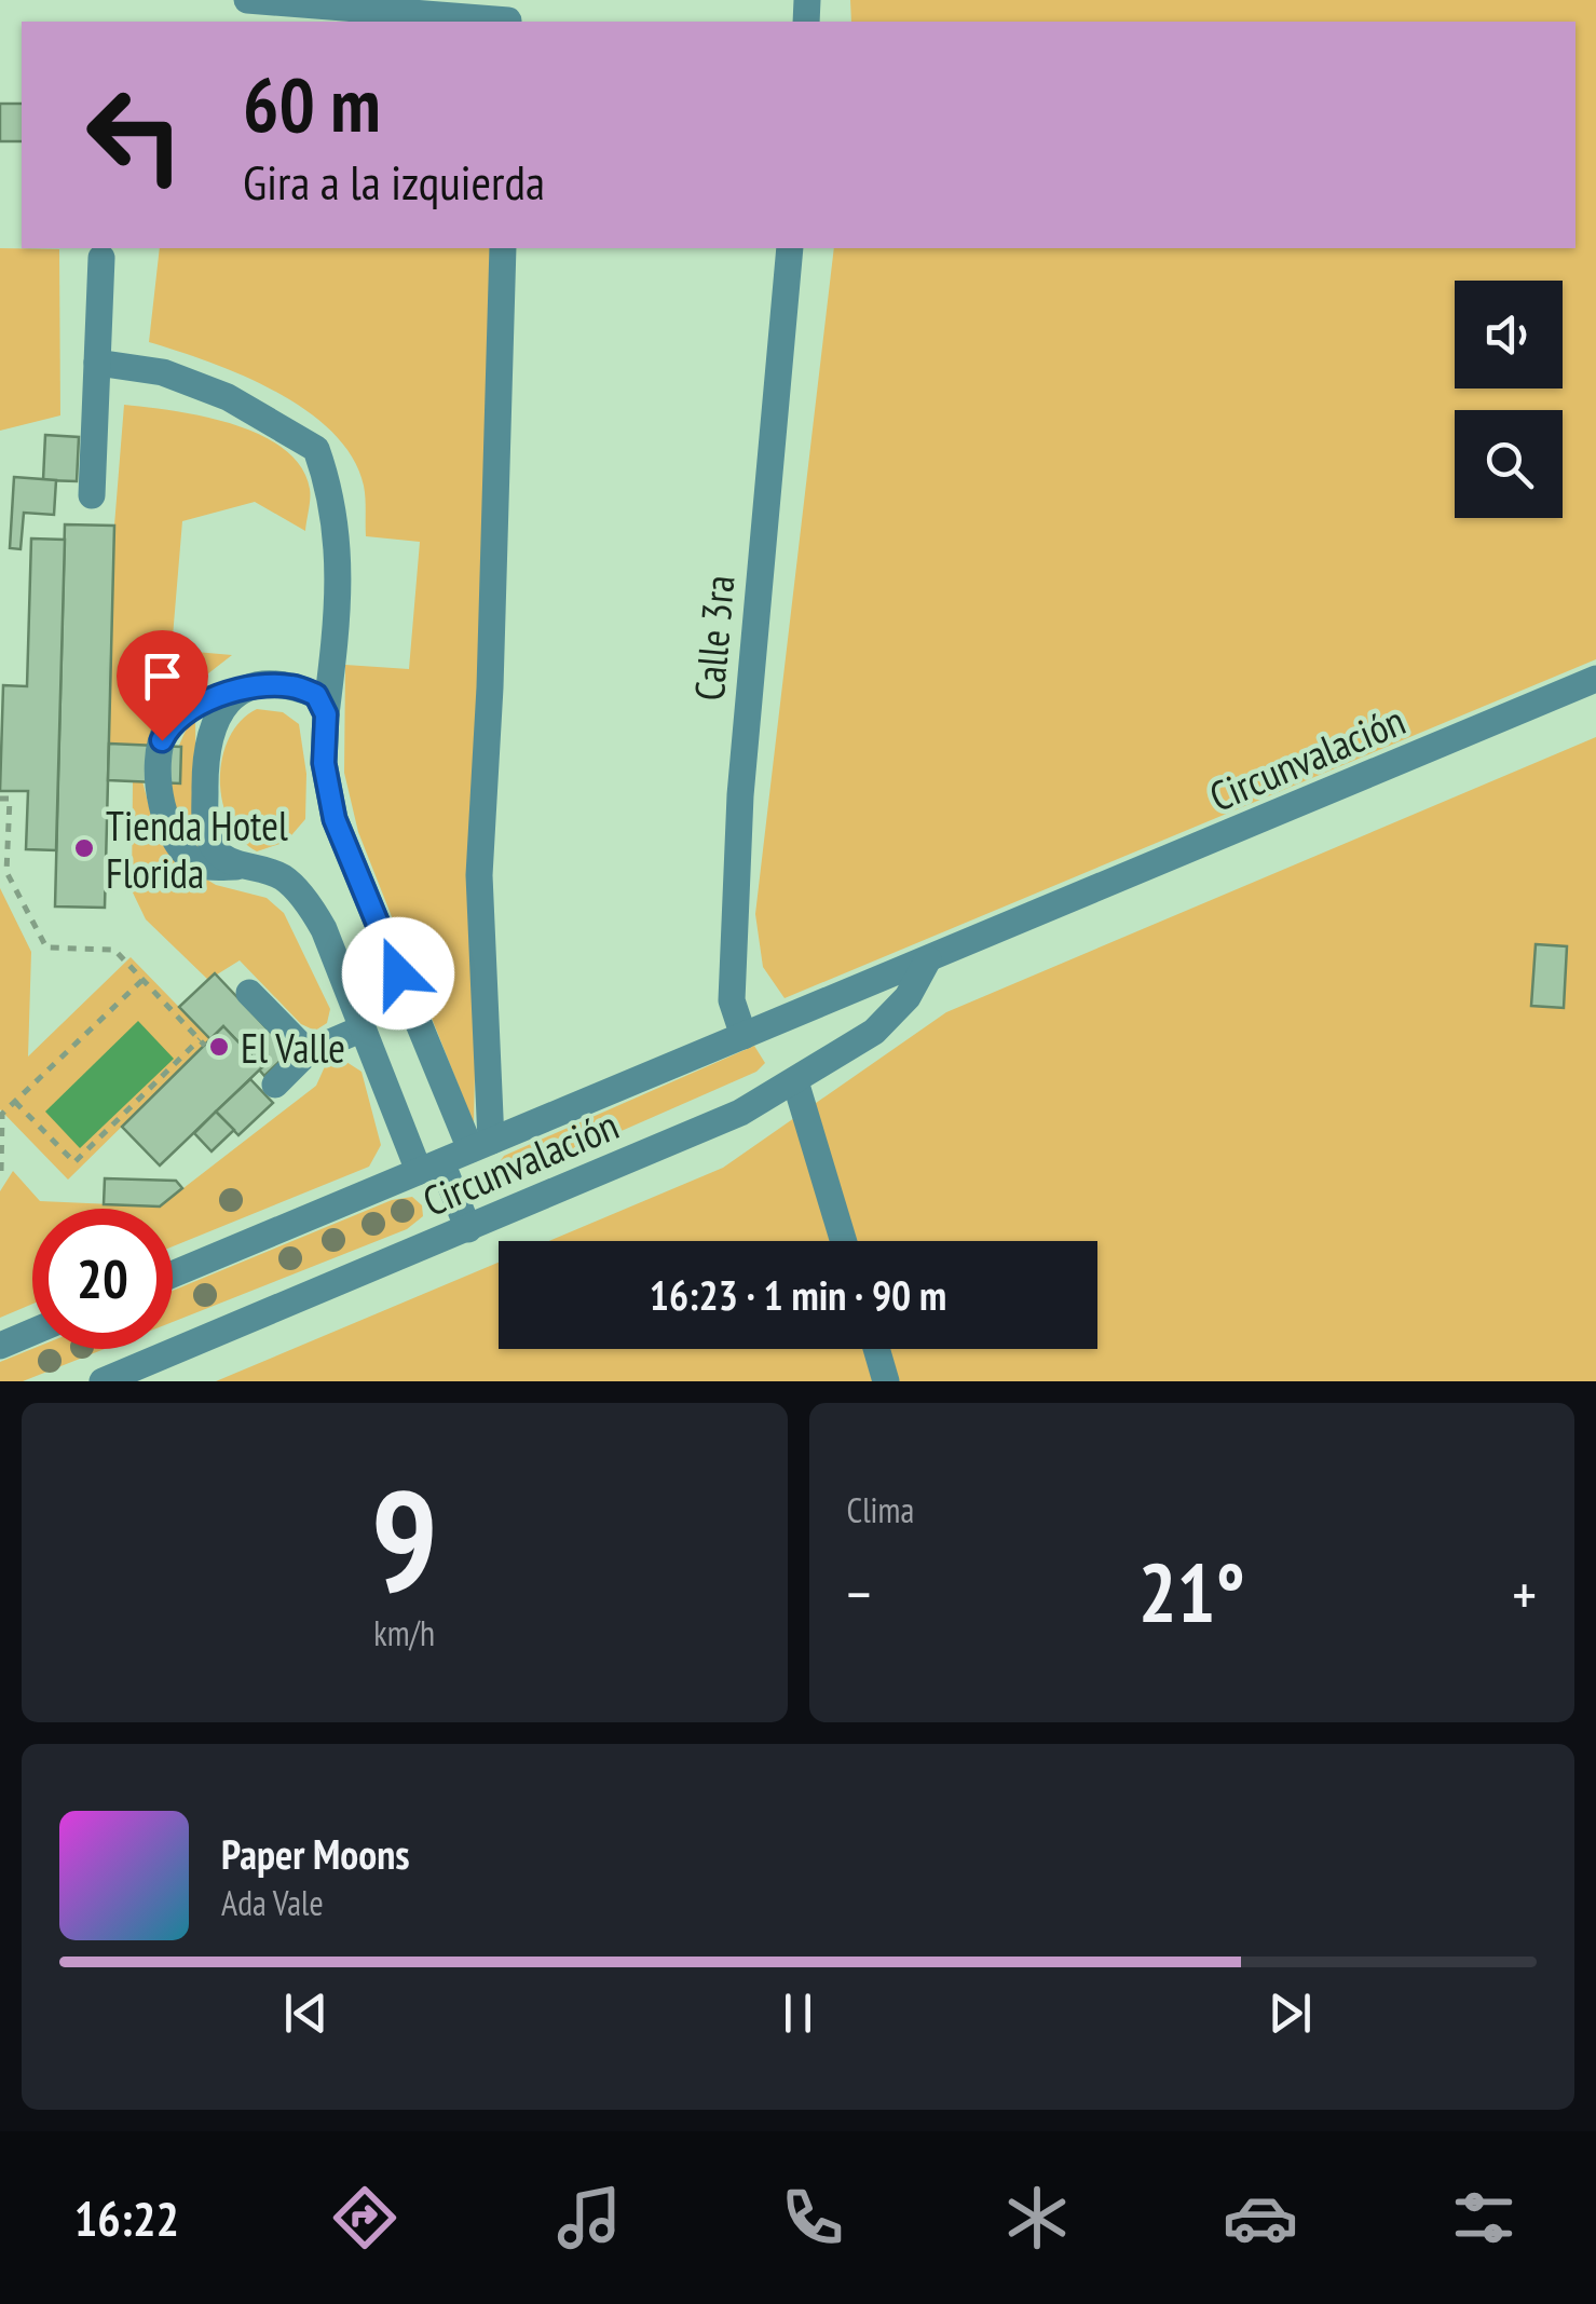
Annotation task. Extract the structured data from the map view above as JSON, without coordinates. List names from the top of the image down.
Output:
{
  "streets": {
    "street": ["Calle 3ra", "Circunvalación"]
  },
  "crossings": [
    ["Calle 3ra", "Circunvalación"]
  ],
  "places": ["Tienda Hotel Florida", "El Valle"],
  "page": {
    "turn": ["60 m", "Gira a la izquierda"],
    "limit": "20",
    "trip": "16:23 · 1 min · 90 m",
    "tile": [
      ["9", "km/h"],
      "Clima"
    ],
    "heat": ["−", "21°", "+"],
    "song": ["Paper Moons", "Ada Vale"],
    "tabs": "16:22"
  }
}
